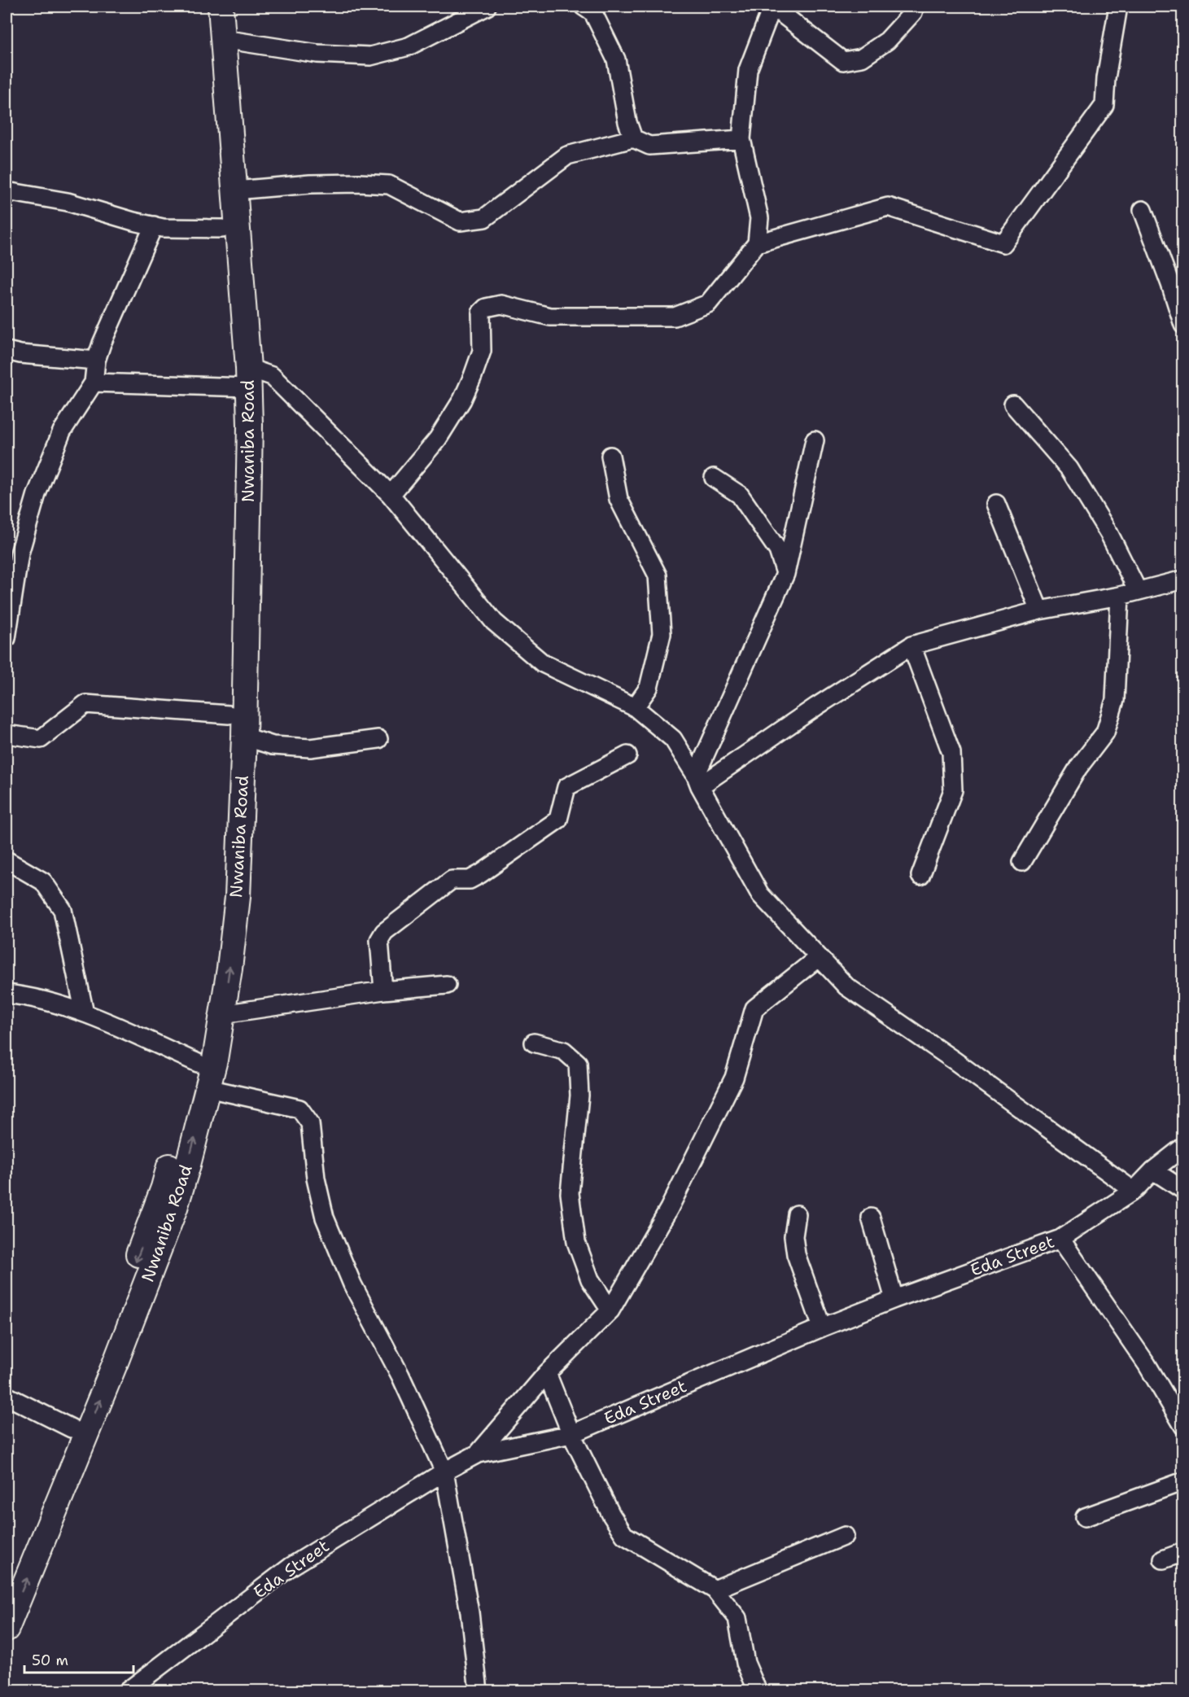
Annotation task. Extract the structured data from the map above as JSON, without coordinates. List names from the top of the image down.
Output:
{
  "streets": {
    "main road": ["Nwaniba Road"],
    "street": ["Eda Street"]
  },
  "scale_bar": "50 m"
}
